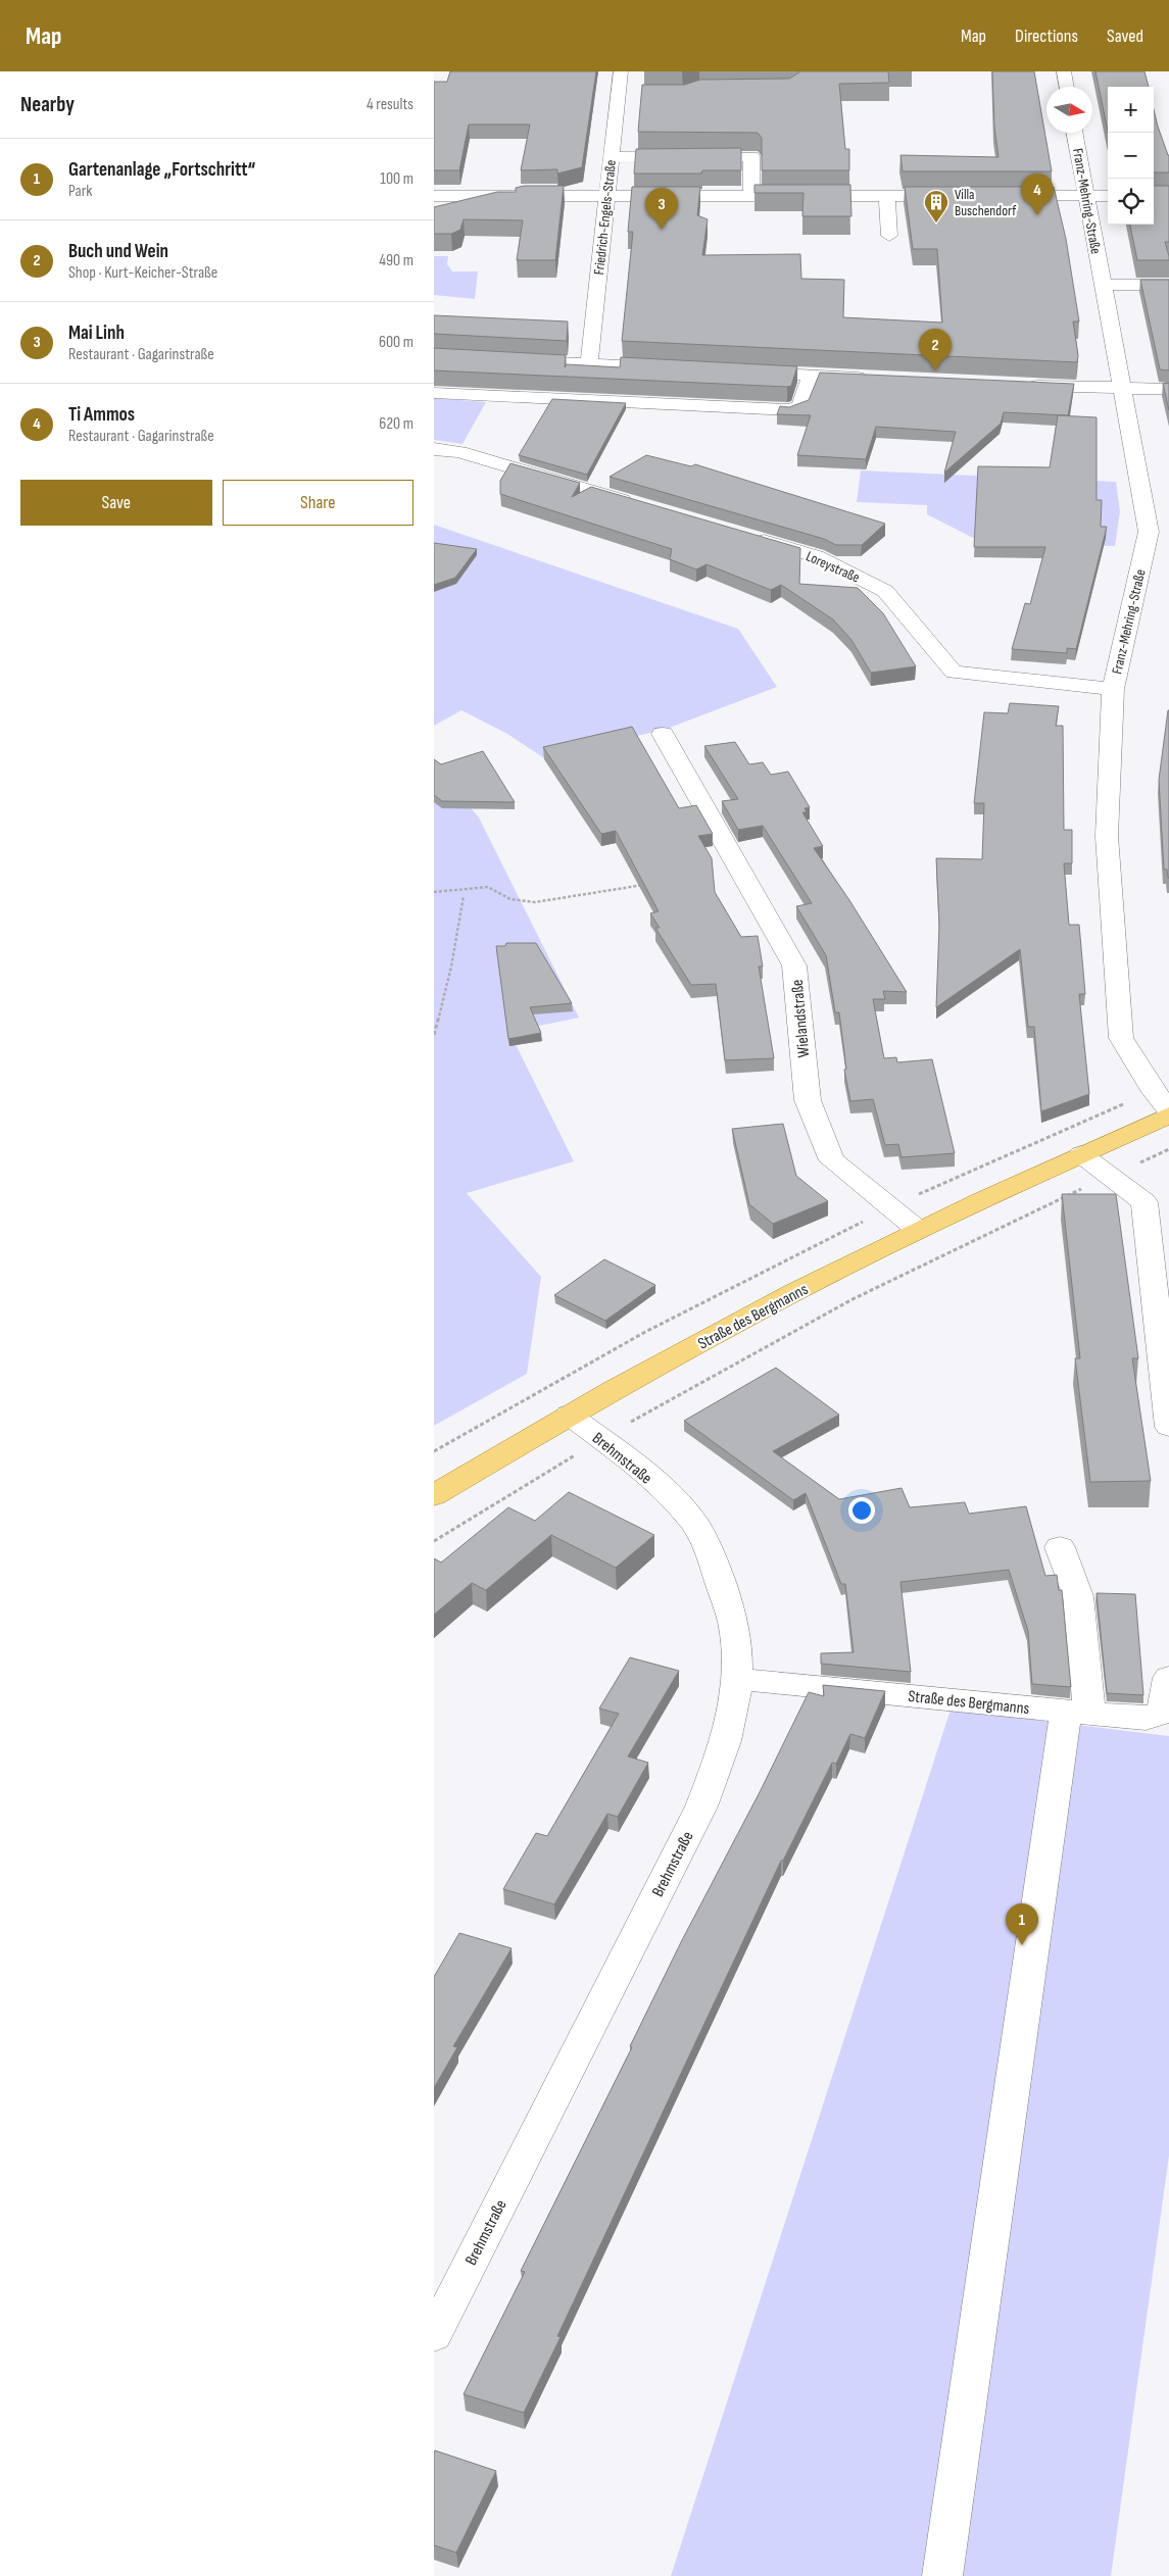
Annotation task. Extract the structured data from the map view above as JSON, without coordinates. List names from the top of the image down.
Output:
{
  "streets": {
    "main road": ["Straße des Bergmanns"],
    "street": [
      "Franz-Mehring-Straße",
      "Friedrich-Engels-Straße",
      "Loreystraße",
      "Wielandstraße",
      "Brehmstraße"
    ]
  },
  "crossings": [
    ["Franz-Mehring-Straße", "Loreystraße"],
    ["Wielandstraße", "Straße des Bergmanns"],
    ["Straße des Bergmanns", "Brehmstraße"]
  ],
  "places": {
    "building": ["Villa Buschendorf"]
  },
  "north": "right",
  "page": {
    "header": "Map",
    "nav": ["Map", "Directions", "Saved"],
    "heading": ["Nearby", "4 results"],
    "map_buttons": ["+", "−"],
    "list": [
      {
        "mark": "1",
        "name": "Gartenanlage „Fortschritt“",
        "note": "Park",
        "value": "100 m"
      },
      {
        "mark": "2",
        "name": "Buch und Wein",
        "note": "Shop · Kurt-Keicher-Straße",
        "value": "490 m"
      },
      {
        "mark": "3",
        "name": "Mai Linh",
        "note": "Restaurant · Gagarinstraße",
        "value": "600 m"
      },
      {
        "mark": "4",
        "name": "Ti Ammos",
        "note": "Restaurant · Gagarinstraße",
        "value": "620 m"
      }
    ],
    "pins": [
      "4",
      "3",
      "2",
      "1"
    ],
    "buttons": ["Save", "Share"]
  }
}
